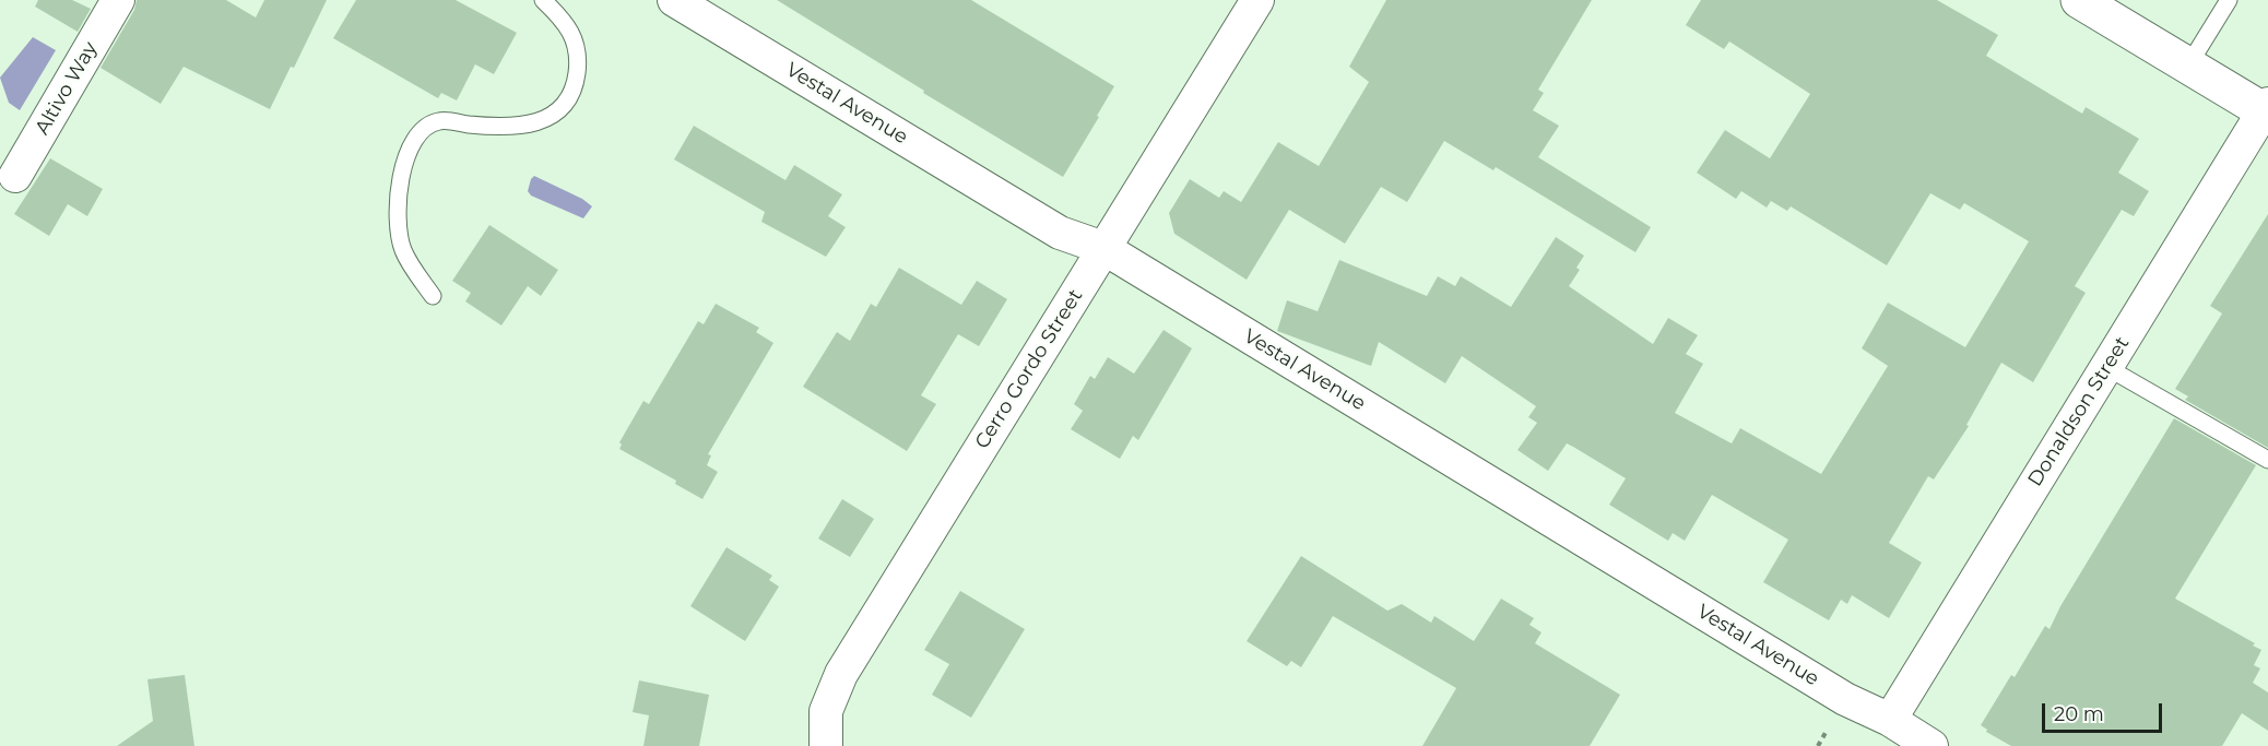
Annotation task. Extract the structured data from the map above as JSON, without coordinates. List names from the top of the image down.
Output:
{
  "streets": {
    "street": [
      "Altivo Way",
      "Vestal Avenue",
      "Cerro Gordo Street",
      "Donaldson Street"
    ]
  },
  "crossings": [
    ["Vestal Avenue", "Cerro Gordo Street"],
    ["Vestal Avenue", "Donaldson Street"]
  ],
  "scale_bar": "20 m"
}
